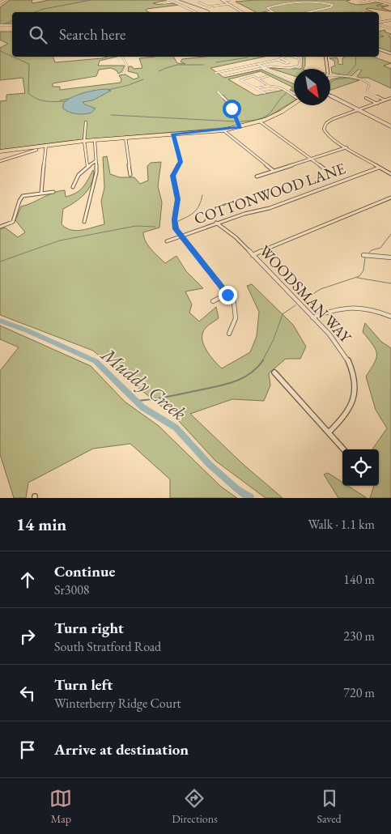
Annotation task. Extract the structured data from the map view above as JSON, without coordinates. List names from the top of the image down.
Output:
{
  "streets": {
    "street": ["COTTONWOOD LANE", "WOODSMAN WAY"]
  },
  "crossings": [
    ["COTTONWOOD LANE", "WOODSMAN WAY"]
  ],
  "water": ["Muddy Creek"],
  "north": "bottom right",
  "page": {
    "search": "Search here",
    "heading": ["14 min", "Walk · 1.1 km"],
    "list": [
      ["Continue", "Sr3008", "140 m"],
      ["Turn right", "South Stratford Road", "230 m"],
      ["Turn left", "Winterberry Ridge Court", "720 m"],
      "Arrive at destination"
    ],
    "nav": ["Map", "Directions", "Saved"]
  }
}
